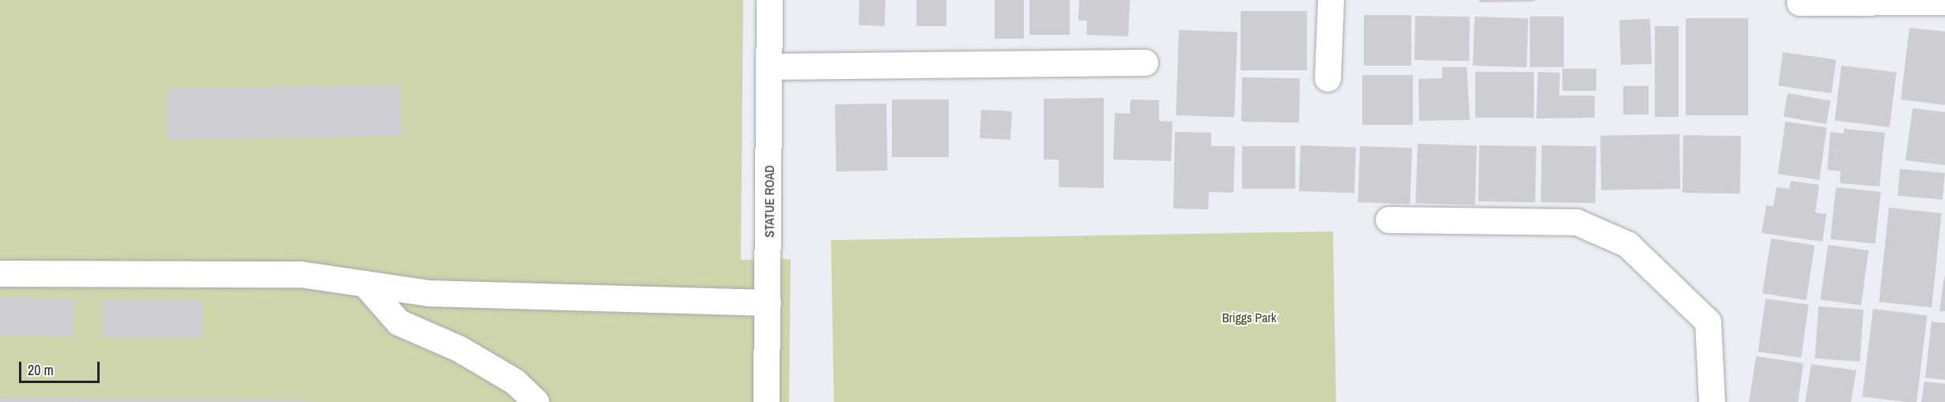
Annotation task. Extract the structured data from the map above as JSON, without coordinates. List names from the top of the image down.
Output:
{
  "streets": {
    "street": ["STATUE ROAD"]
  },
  "parks": ["Briggs Park"],
  "scale_bar": "20 m"
}
